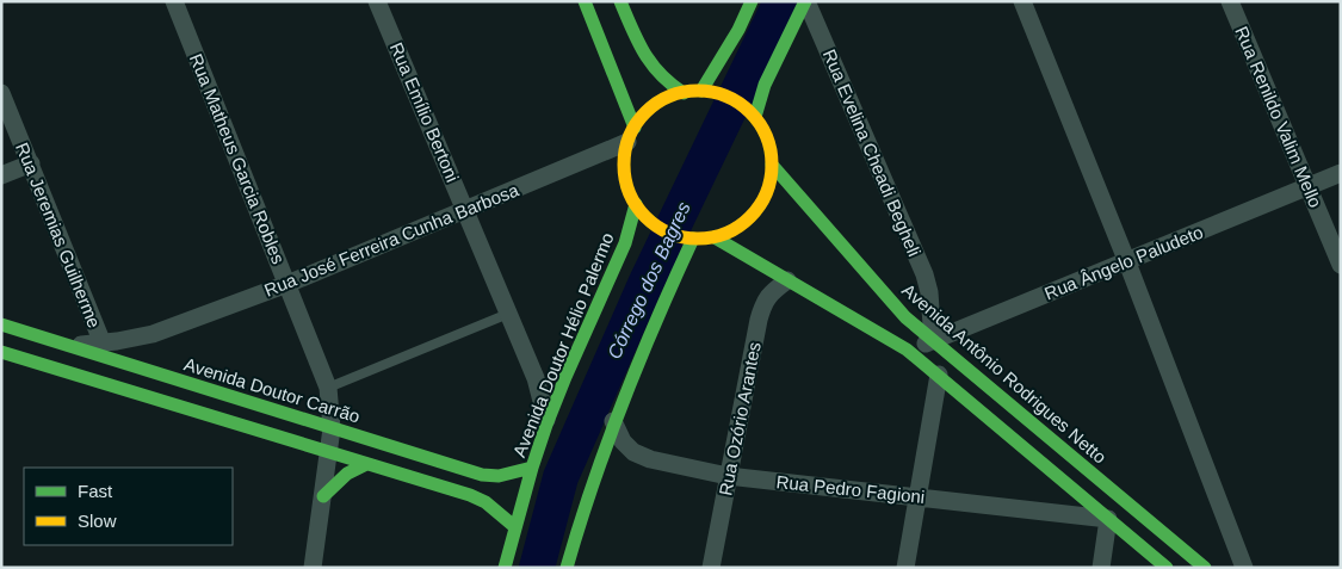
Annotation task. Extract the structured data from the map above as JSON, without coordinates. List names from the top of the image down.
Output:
{
  "streets": {
    "street": [
      "Rua Emílio Bertoni",
      "Rua Renildo Valim Mello",
      "Rua Evelina Cheadi Begheli",
      "Rua Matheus Garcia Robles",
      "Rua Jeremias Guilherme",
      "Rua José Ferreira Cunha Barbosa",
      "Rua Ângelo Paludeto",
      "Avenida Doutor Hélio Palermo",
      "Avenida Antônio Rodrigues Netto",
      "Avenida Doutor Carrão",
      "Rua Ozório Arantes",
      "Rua Pedro Fagioni"
    ]
  },
  "crossings": [
    ["Rua Emílio Bertoni", "Rua José Ferreira Cunha Barbosa"],
    ["Rua Emílio Bertoni", "Avenida Doutor Hélio Palermo"],
    ["Rua Renildo Valim Mello", "Rua Ângelo Paludeto"],
    ["Rua Evelina Cheadi Begheli", "Rua Ângelo Paludeto"],
    ["Rua Evelina Cheadi Begheli", "Avenida Antônio Rodrigues Netto"],
    ["Rua Matheus Garcia Robles", "Rua José Ferreira Cunha Barbosa"],
    ["Rua Matheus Garcia Robles", "Avenida Doutor Carrão"],
    ["Rua Jeremias Guilherme", "Rua José Ferreira Cunha Barbosa"],
    ["Rua José Ferreira Cunha Barbosa", "Avenida Doutor Hélio Palermo"],
    ["Rua José Ferreira Cunha Barbosa", "Avenida Antônio Rodrigues Netto"],
    ["Rua José Ferreira Cunha Barbosa", "Avenida Doutor Carrão"],
    ["Rua Ângelo Paludeto", "Avenida Antônio Rodrigues Netto"],
    ["Avenida Doutor Hélio Palermo", "Avenida Antônio Rodrigues Netto"],
    ["Avenida Doutor Hélio Palermo", "Avenida Doutor Carrão"],
    ["Rua Ozório Arantes", "Rua Pedro Fagioni"]
  ],
  "water": ["Córrego dos Bagres"],
  "legend": ["Fast", "Slow"]
}
